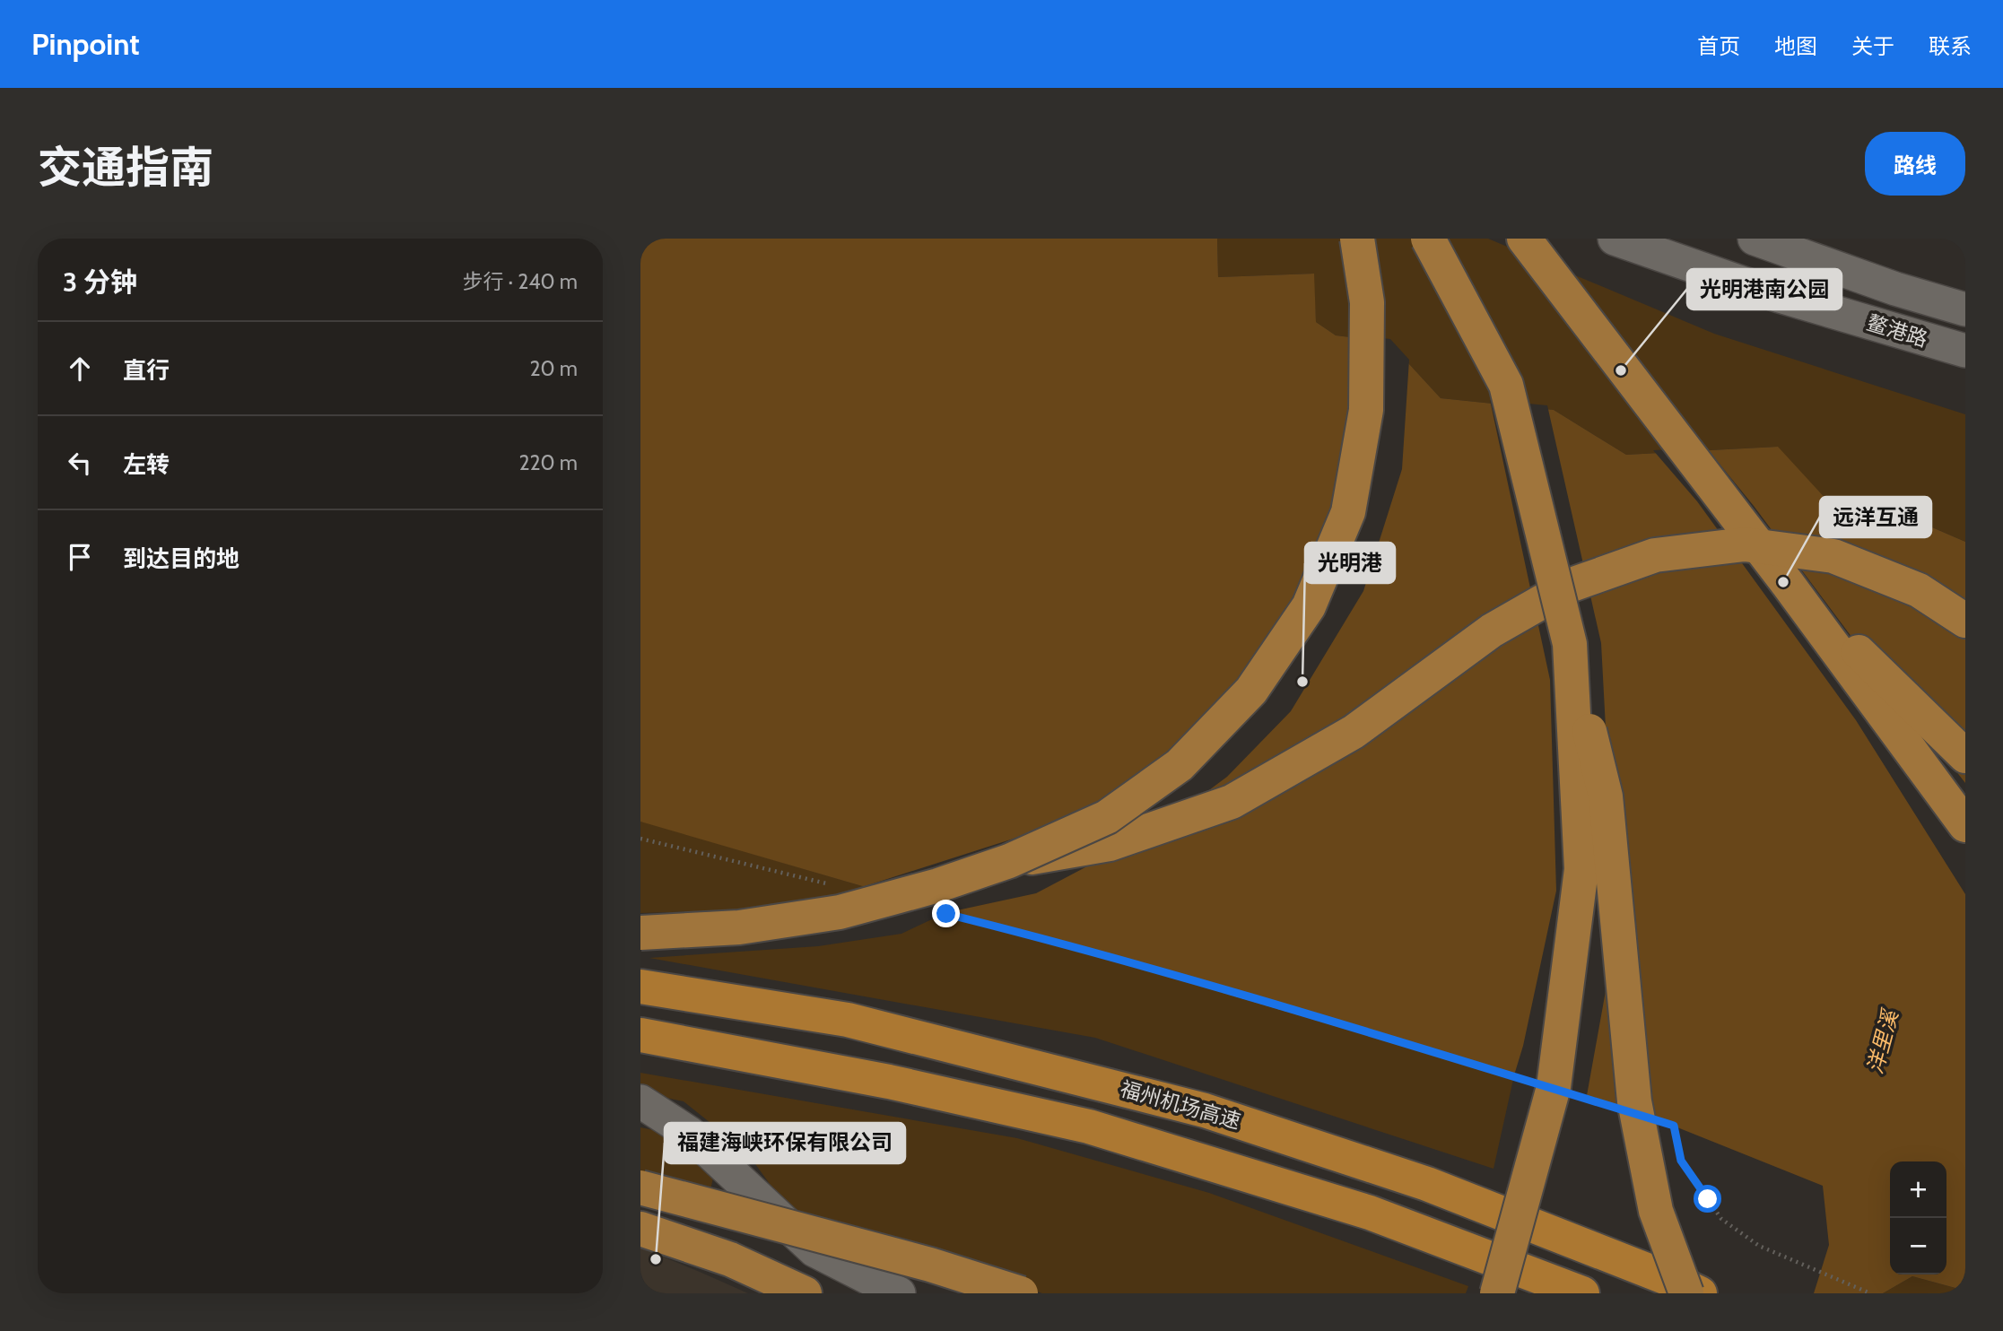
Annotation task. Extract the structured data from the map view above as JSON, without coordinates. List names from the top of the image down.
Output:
{
  "streets": {
    "highway": ["福州机场高速"],
    "main road": ["鳌港路"]
  },
  "water": ["洋里溪"],
  "places": [
    "光明港南公园",
    "远洋互通",
    "光明港",
    "福建海峡环保有限公司"
  ],
  "page": {
    "header": "Pinpoint",
    "nav": [
      "首页",
      "地图",
      "关于",
      "联系"
    ],
    "title": "交通指南",
    "buttons": "路线",
    "heading": ["3 分钟", "步行 · 240 m"],
    "list": [
      ["直行", "20 m"],
      ["左转", "220 m"],
      "到达目的地"
    ],
    "map_buttons": ["+", "−"]
  }
}
